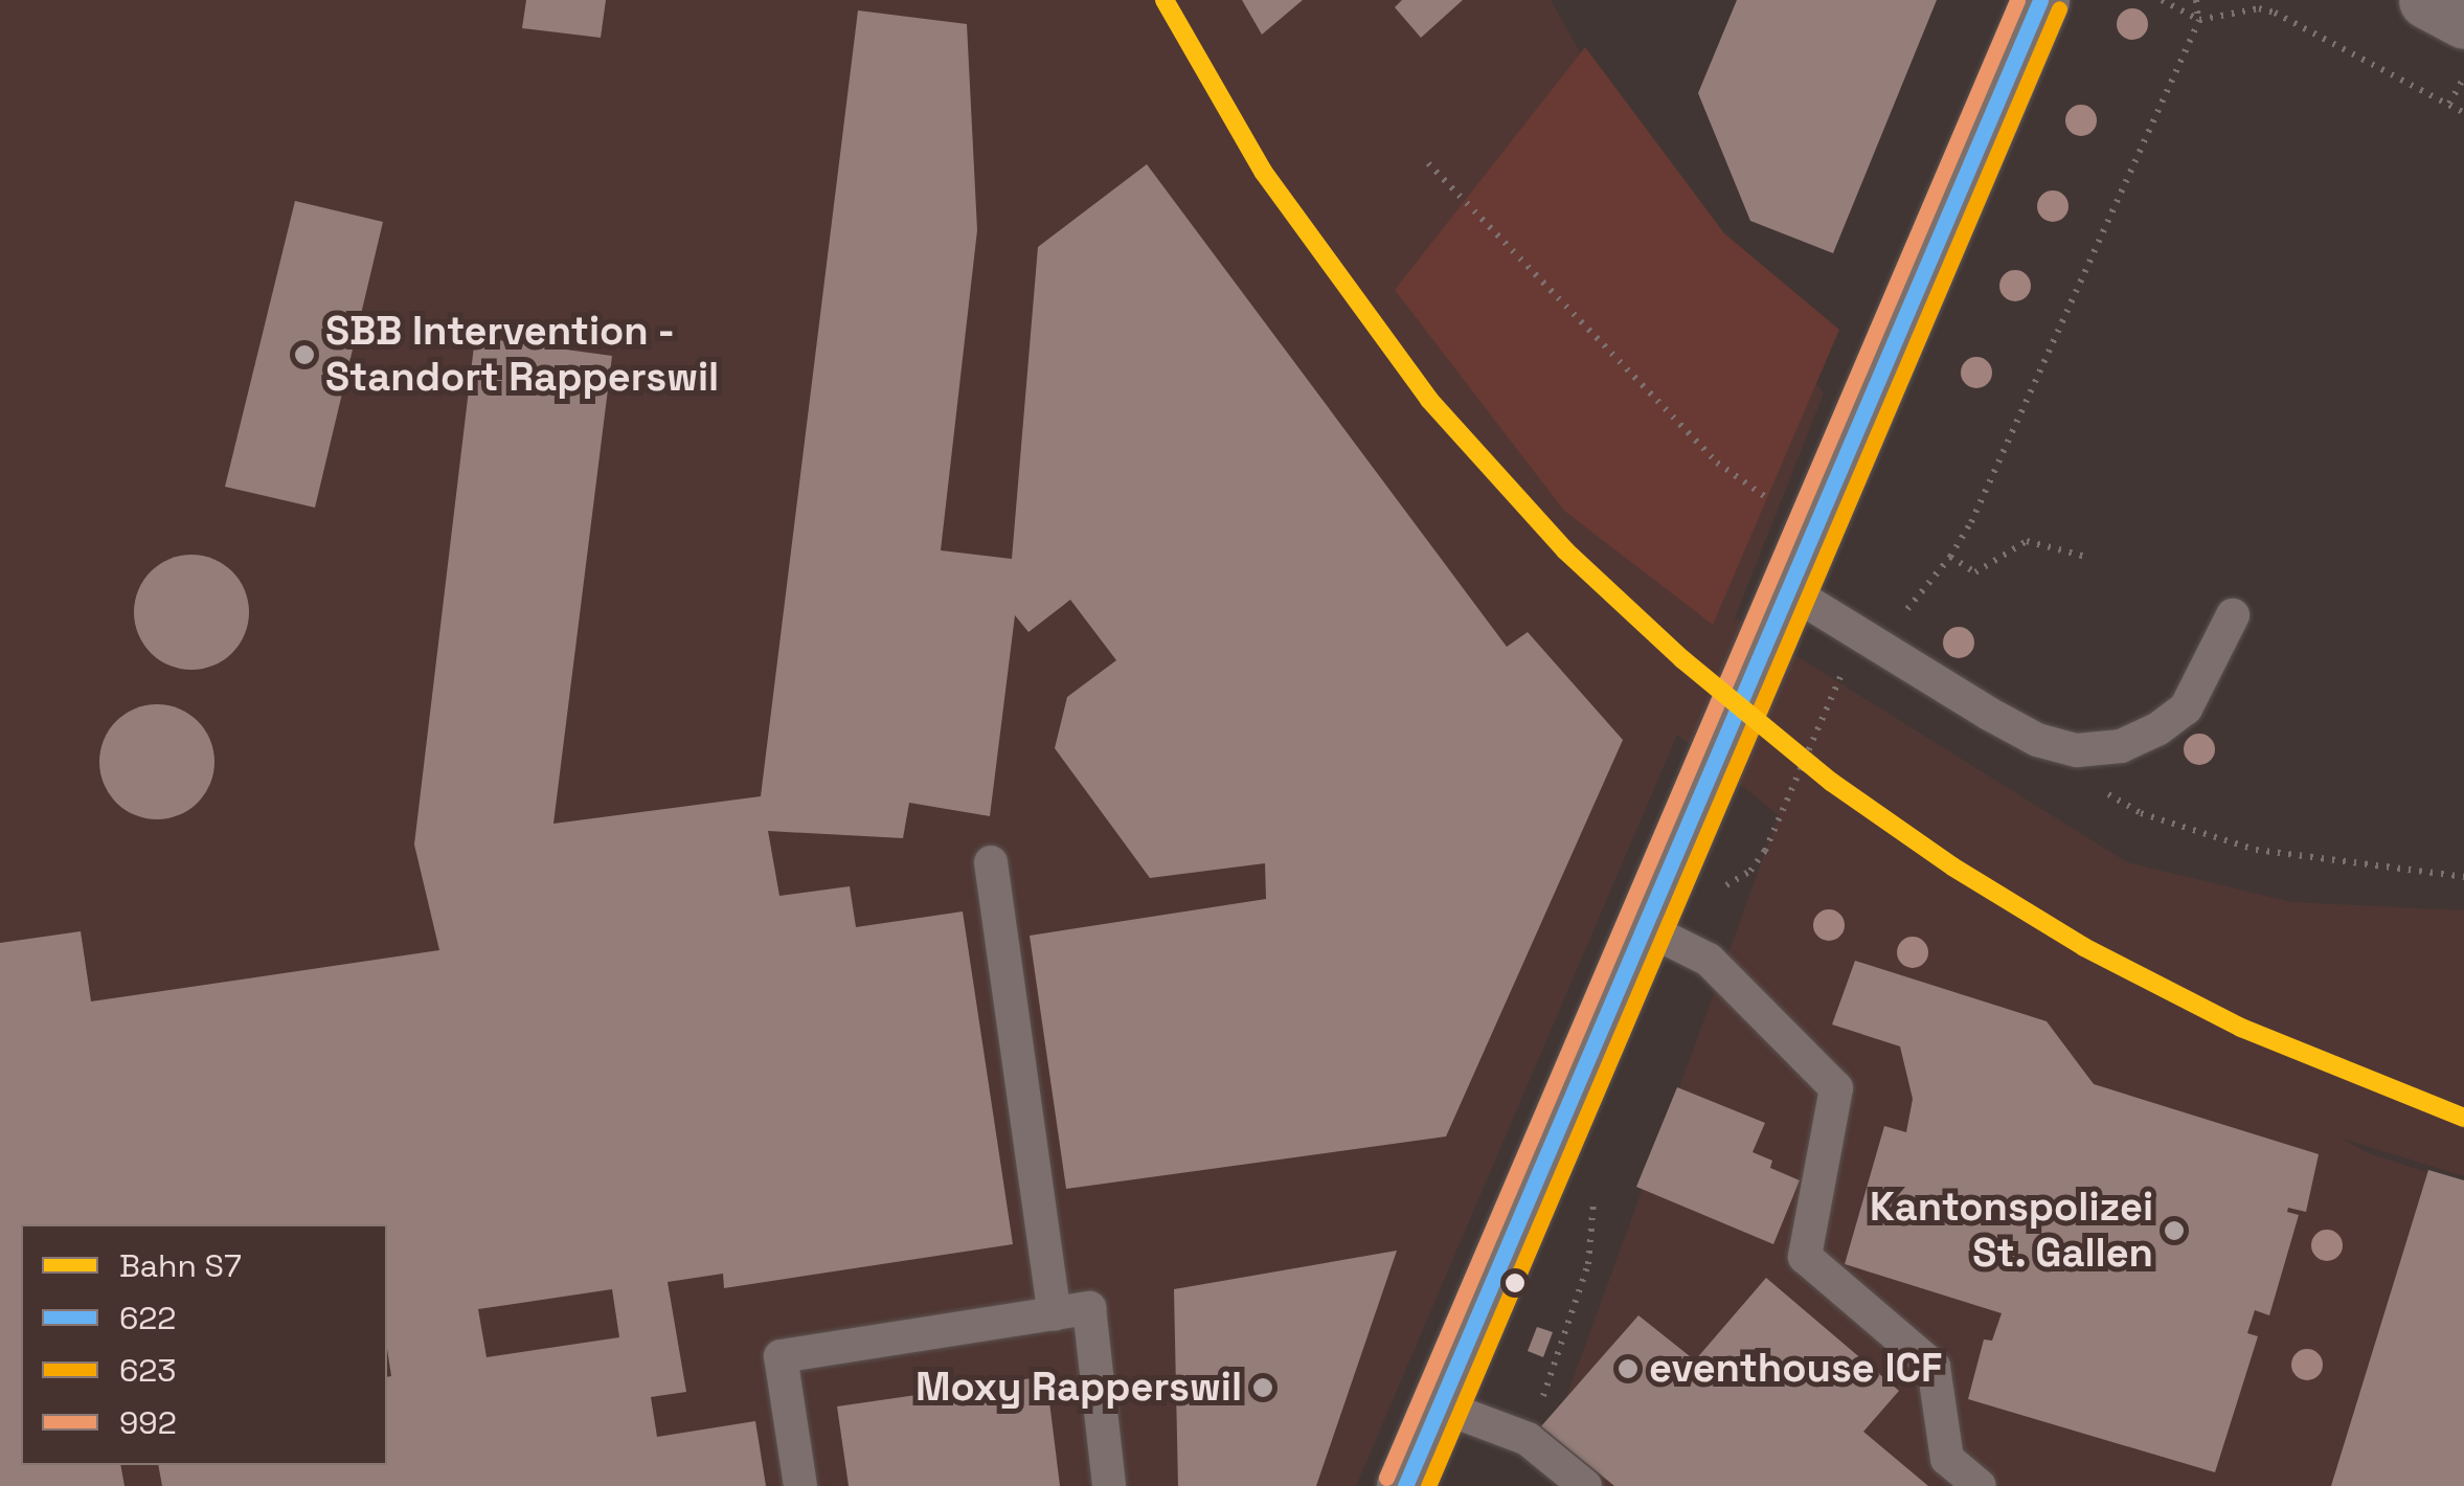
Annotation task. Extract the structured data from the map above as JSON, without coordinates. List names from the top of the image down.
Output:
{
  "places": [
    "SBB Intervention - Standort Rapperswil",
    "Kantonspolizei St. Gallen",
    "eventhouse ICF",
    "Moxy Rapperswil"
  ],
  "lines": [
    "rail line S7",
    "transit line 622",
    "transit line 992",
    "transit line 623"
  ],
  "legend": [
    "Bahn S7",
    "622",
    "623",
    "992"
  ]
}
